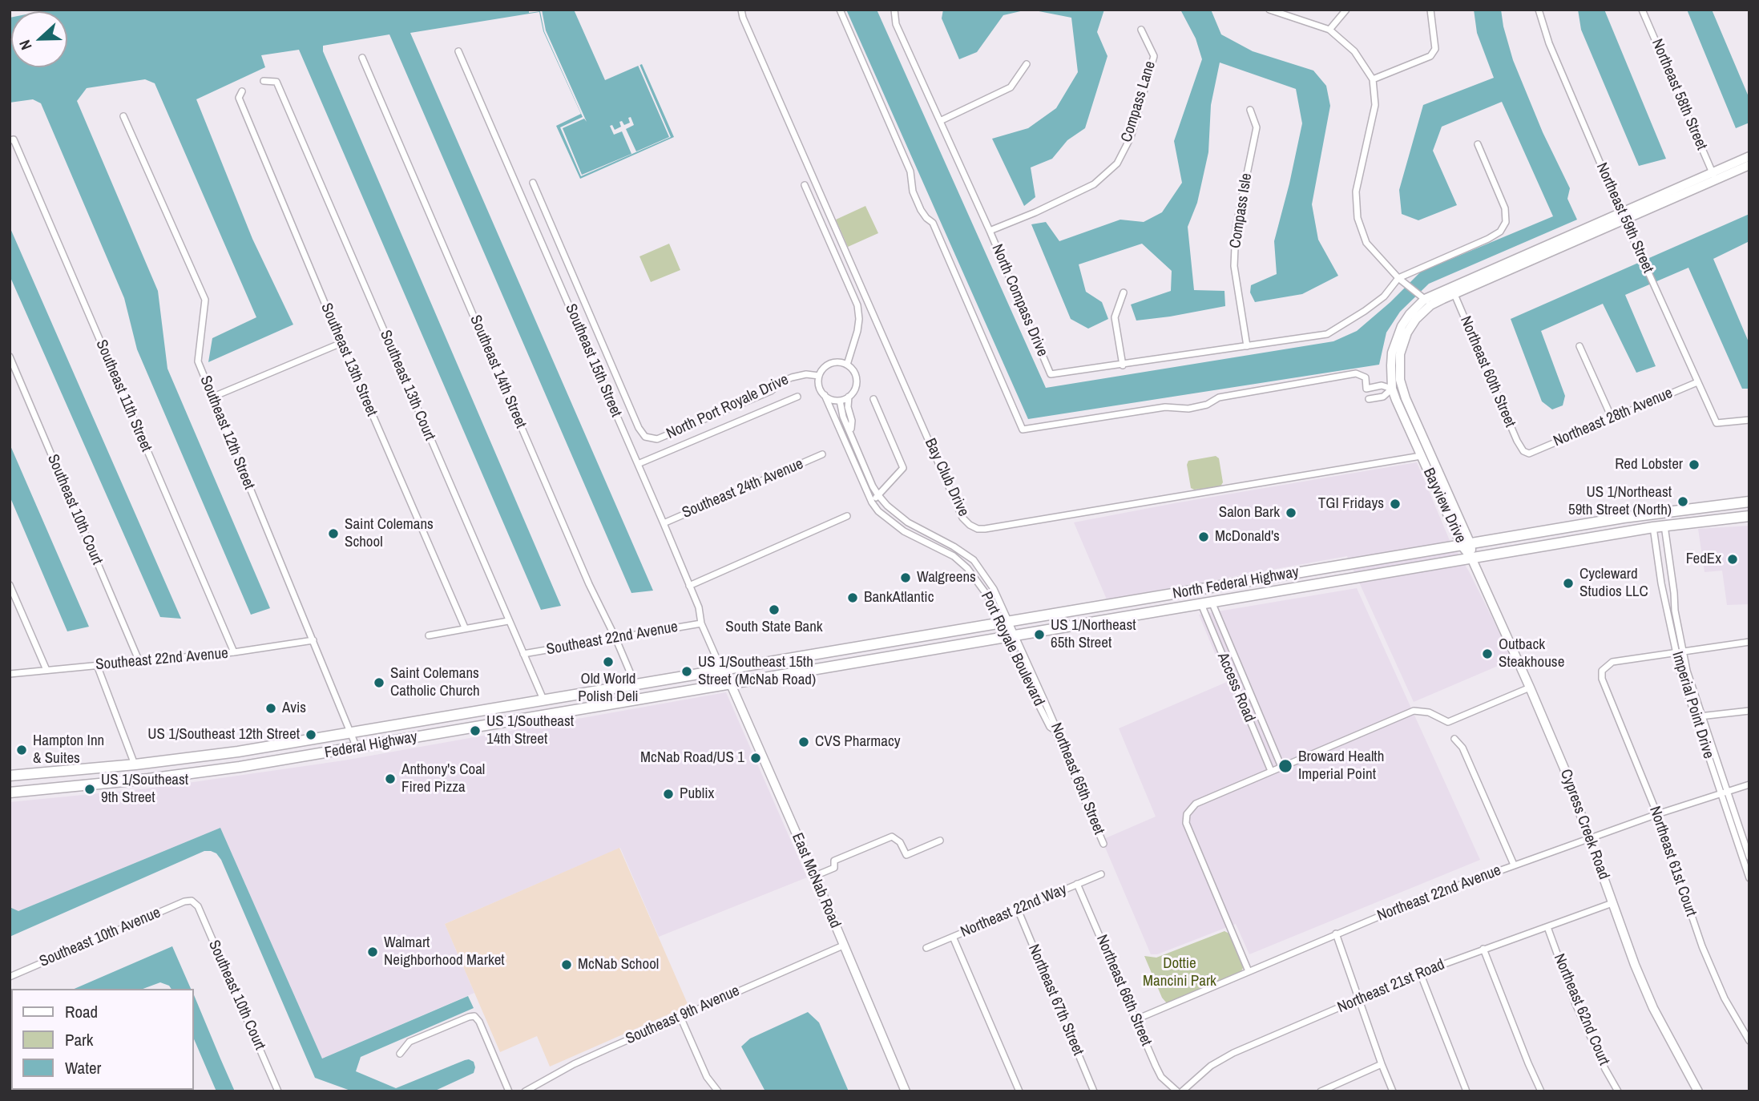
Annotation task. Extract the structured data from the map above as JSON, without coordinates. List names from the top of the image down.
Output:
{
  "streets": {
    "main road": ["North Federal Highway", "Federal Highway"],
    "street": [
      "Northeast 58th Street",
      "Compass Lane",
      "Compass Isle",
      "Northeast 59th Street",
      "North Compass Drive",
      "Southeast 13th Street",
      "Southeast 15th Street",
      "Southeast 14th Street",
      "Northeast 60th Street",
      "Southeast 13th Court",
      "Southeast 11th Street",
      "North Port Royale Drive",
      "Northeast 28th Avenue",
      "Southeast 12th Street",
      "Bay Club Drive",
      "Southeast 24th Avenue",
      "Bayview Drive",
      "Southeast 10th Court",
      "Southeast 22nd Avenue",
      "Port Royale Boulevard",
      "Access Road",
      "Imperial Point Drive",
      "Northeast 65th Street",
      "Cypress Creek Road",
      "Northeast 61st Court",
      "East McNab Road",
      "Northeast 22nd Avenue",
      "Northeast 22nd Way",
      "Southeast 10th Avenue",
      "Northeast 21st Road",
      "Northeast 66th Street",
      "Northeast 67th Street",
      "Northeast 62nd Court",
      "Southeast 9th Avenue"
    ]
  },
  "crossings": [
    ["Northeast 58th Street", "Bayview Drive"],
    ["Compass Lane", "North Compass Drive"],
    ["Compass Isle", "North Compass Drive"],
    ["Northeast 59th Street", "Northeast 28th Avenue"],
    ["Northeast 59th Street", "Bayview Drive"],
    ["Southeast 15th Street", "Southeast 24th Avenue"],
    ["Southeast 15th Street", "North Federal Highway"],
    ["Southeast 15th Street", "Southeast 22nd Avenue"],
    ["Southeast 15th Street", "Federal Highway"],
    ["Southeast 15th Street", "East McNab Road"],
    ["Southeast 14th Street", "Southeast 22nd Avenue"],
    ["Southeast 14th Street", "Federal Highway"],
    ["Northeast 60th Street", "Northeast 28th Avenue"],
    ["Northeast 60th Street", "Bayview Drive"],
    ["Southeast 13th Court", "Southeast 22nd Avenue"],
    ["Southeast 13th Court", "Federal Highway"],
    ["Southeast 11th Street", "Southeast 22nd Avenue"],
    ["North Port Royale Drive", "Port Royale Boulevard"],
    ["Southeast 12th Street", "Southeast 22nd Avenue"],
    ["Southeast 12th Street", "Federal Highway"],
    ["Bay Club Drive", "Bayview Drive"],
    ["Bayview Drive", "North Federal Highway"],
    ["Bayview Drive", "Cypress Creek Road"],
    ["Southeast 10th Court", "Southeast 22nd Avenue"],
    ["Southeast 10th Court", "Southeast 10th Avenue"],
    ["North Federal Highway", "Port Royale Boulevard"],
    ["North Federal Highway", "Access Road"],
    ["North Federal Highway", "Imperial Point Drive"],
    ["North Federal Highway", "Federal Highway"],
    ["North Federal Highway", "Cypress Creek Road"],
    ["North Federal Highway", "East McNab Road"],
    ["Port Royale Boulevard", "Northeast 65th Street"],
    ["Imperial Point Drive", "Northeast 61st Court"],
    ["Imperial Point Drive", "Northeast 22nd Avenue"],
    ["Federal Highway", "East McNab Road"],
    ["Cypress Creek Road", "Northeast 22nd Avenue"],
    ["Cypress Creek Road", "Northeast 21st Road"],
    ["Northeast 61st Court", "Northeast 22nd Avenue"],
    ["East McNab Road", "Southeast 9th Avenue"],
    ["Northeast 22nd Avenue", "Northeast 66th Street"],
    ["Northeast 22nd Way", "Northeast 66th Street"],
    ["Northeast 22nd Way", "Northeast 67th Street"],
    ["Northeast 21st Road", "Northeast 62nd Court"]
  ],
  "parks": ["Dottie Mancini Park"],
  "places": [
    "Red Lobster",
    "US 1/Northeast 59th Street (North)",
    "TGI Fridays",
    "Salon Bark",
    "Saint Colemans School",
    "McDonald's",
    "FedEx",
    "Walgreens",
    "Cycleward Studios LLC",
    "BankAtlantic",
    "South State Bank",
    "US 1/Northeast 65th Street",
    "Outback Steakhouse",
    "Old World Polish Deli",
    "US 1/Southeast 15th Street (McNab Road)",
    "Saint Colemans Catholic Church",
    "Avis",
    "US 1/Southeast 14th Street",
    "US 1/Southeast 12th Street",
    "CVS Pharmacy",
    "Hampton Inn & Suites",
    "McNab Road/US 1",
    "Broward Health Imperial Point",
    "Anthony's Coal Fired Pizza",
    "US 1/Southeast 9th Street",
    "Publix",
    "Walmart Neighborhood Market",
    "McNab School"
  ],
  "legend": ["Road", "Park", "Water"],
  "north": "left"
}
